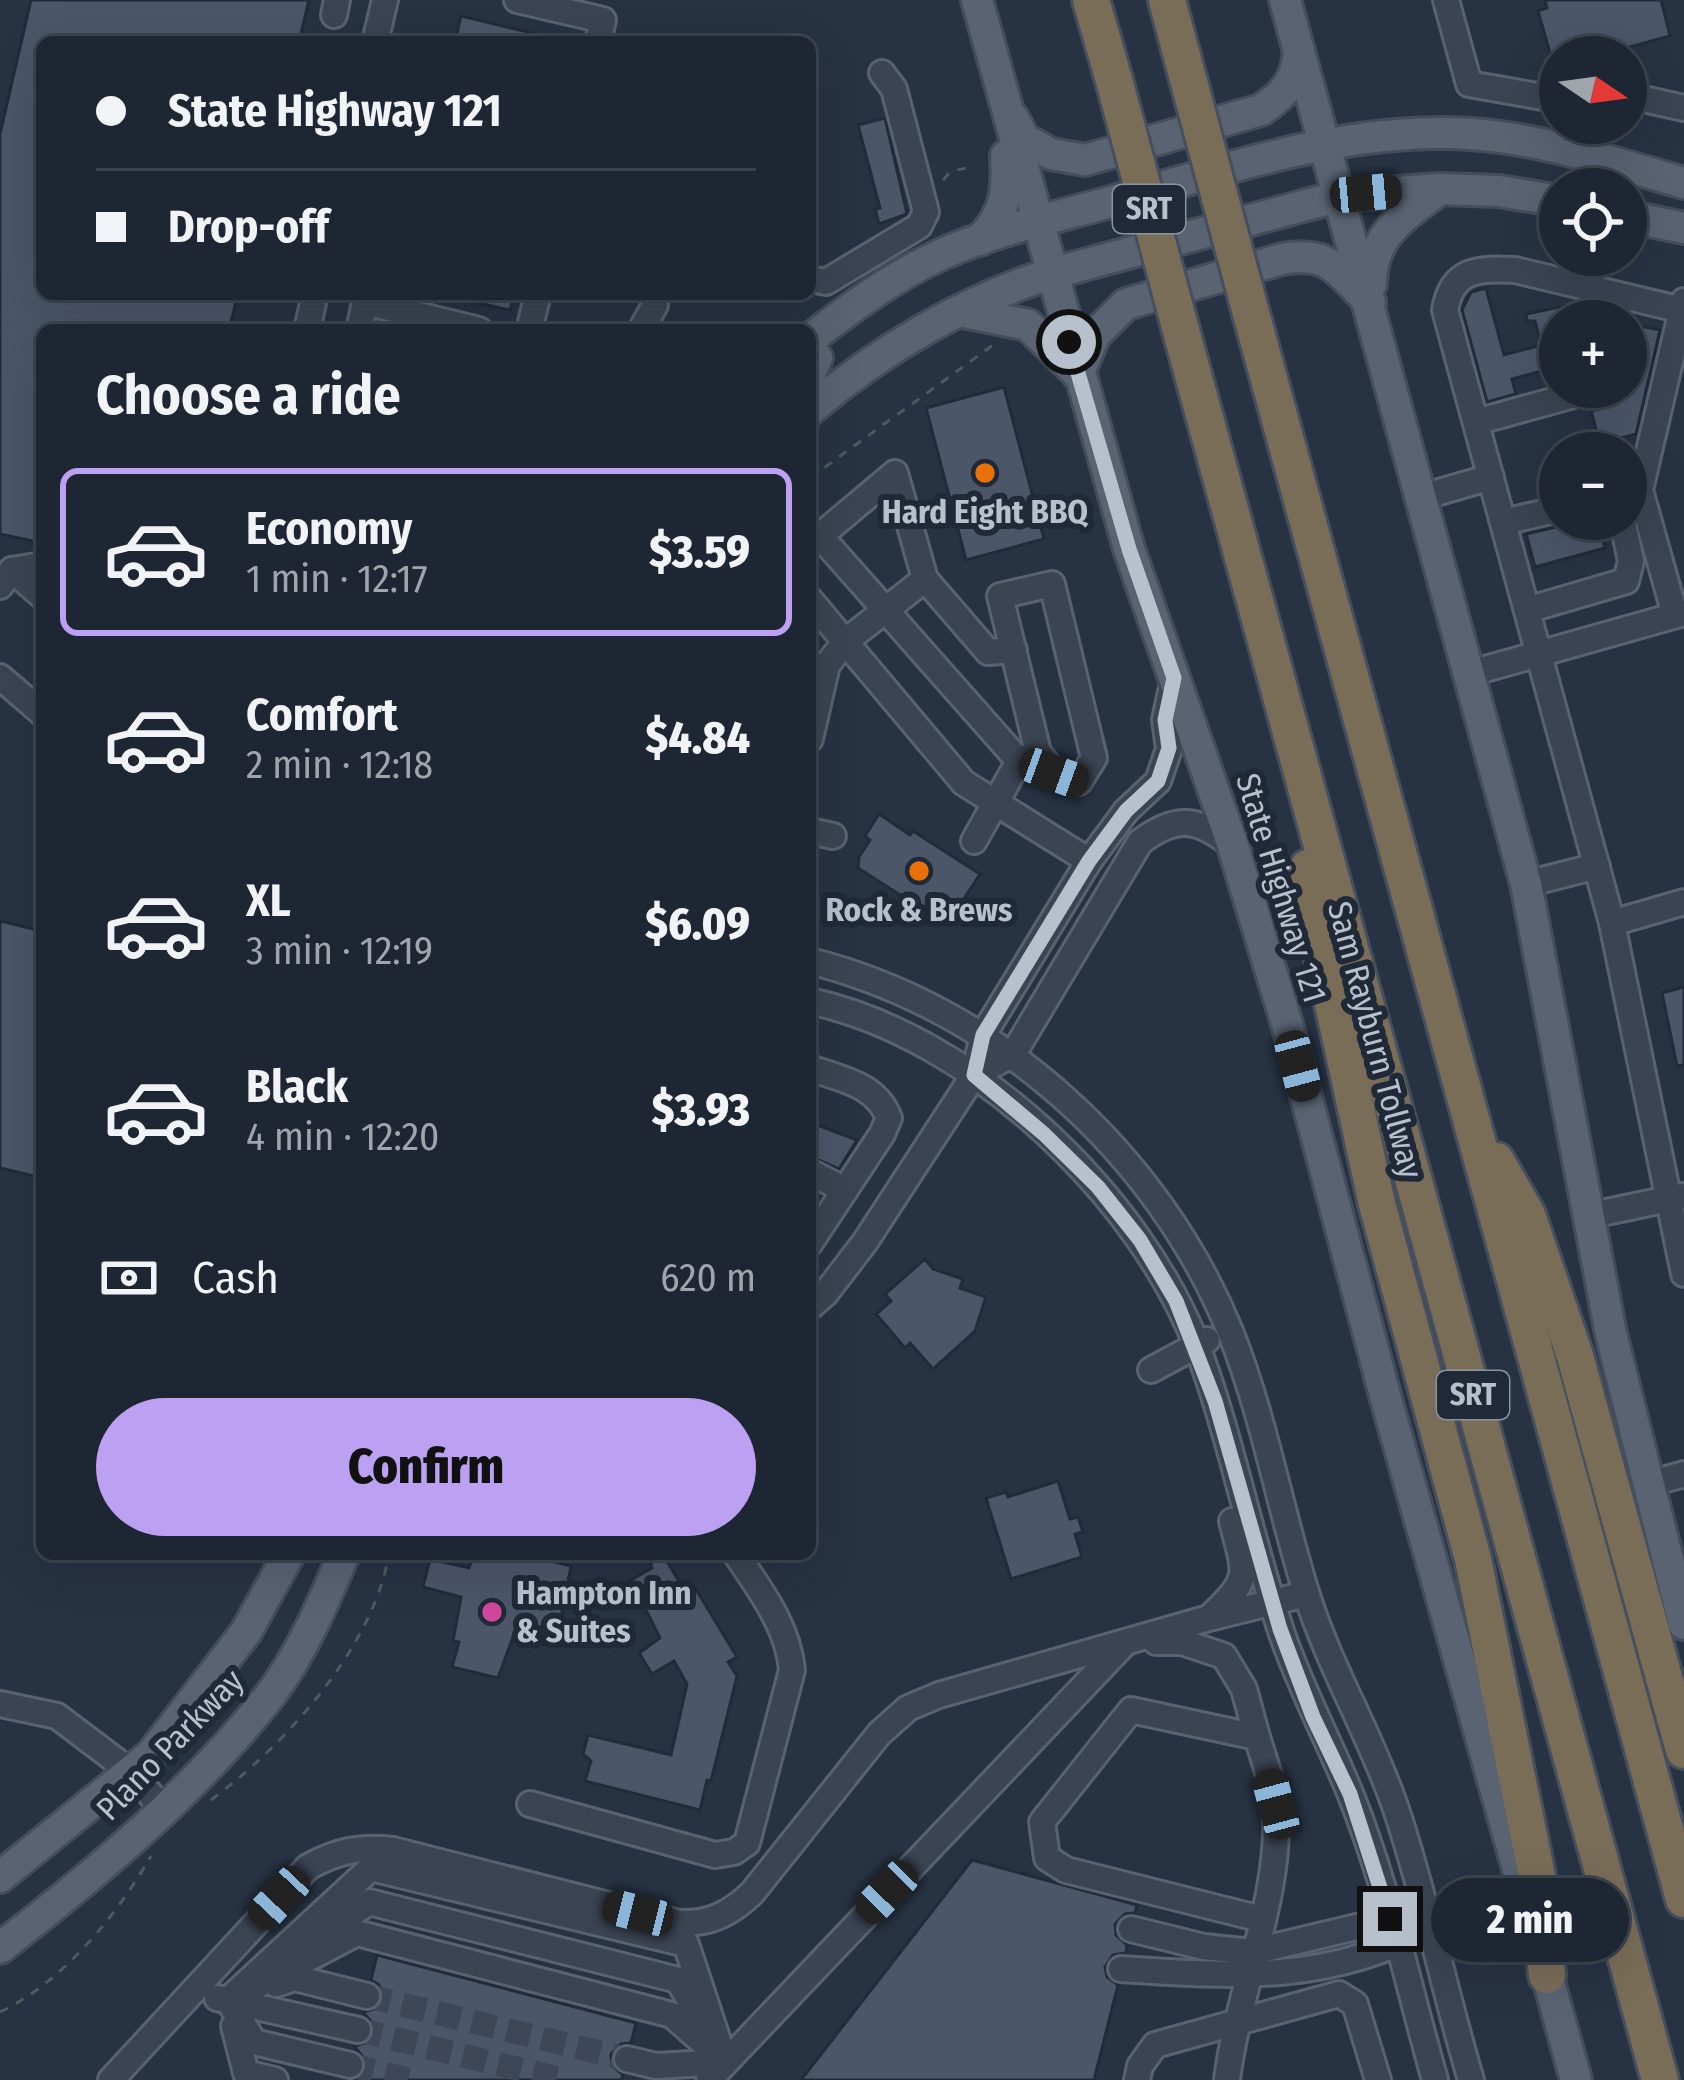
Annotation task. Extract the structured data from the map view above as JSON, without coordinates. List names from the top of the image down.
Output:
{
  "streets": {
    "highway": ["SRT", "Sam Rayburn Tollway"],
    "main road": ["State Highway 121", "Plano Parkway"]
  },
  "places": ["Hard Eight BBQ", "Rock & Brews", "Hampton Inn & Suites"],
  "north": "right",
  "page": {
    "map_buttons": ["+", "−"],
    "banner": ["State Highway 121", "Drop-off"],
    "heading": "Choose a ride",
    "list": [
      {
        "name": "Economy",
        "note": "1 min · 12:17",
        "value": "$3.59"
      },
      {
        "name": "Comfort",
        "note": "2 min · 12:18",
        "value": "$4.84"
      },
      {
        "name": "XL",
        "note": "3 min · 12:19",
        "value": "$6.09"
      },
      {
        "name": "Black",
        "note": "4 min · 12:20",
        "value": "$3.93"
      }
    ],
    "pay": ["Cash", "620 m"],
    "buttons": "Confirm",
    "bubble": "2 min"
  }
}
